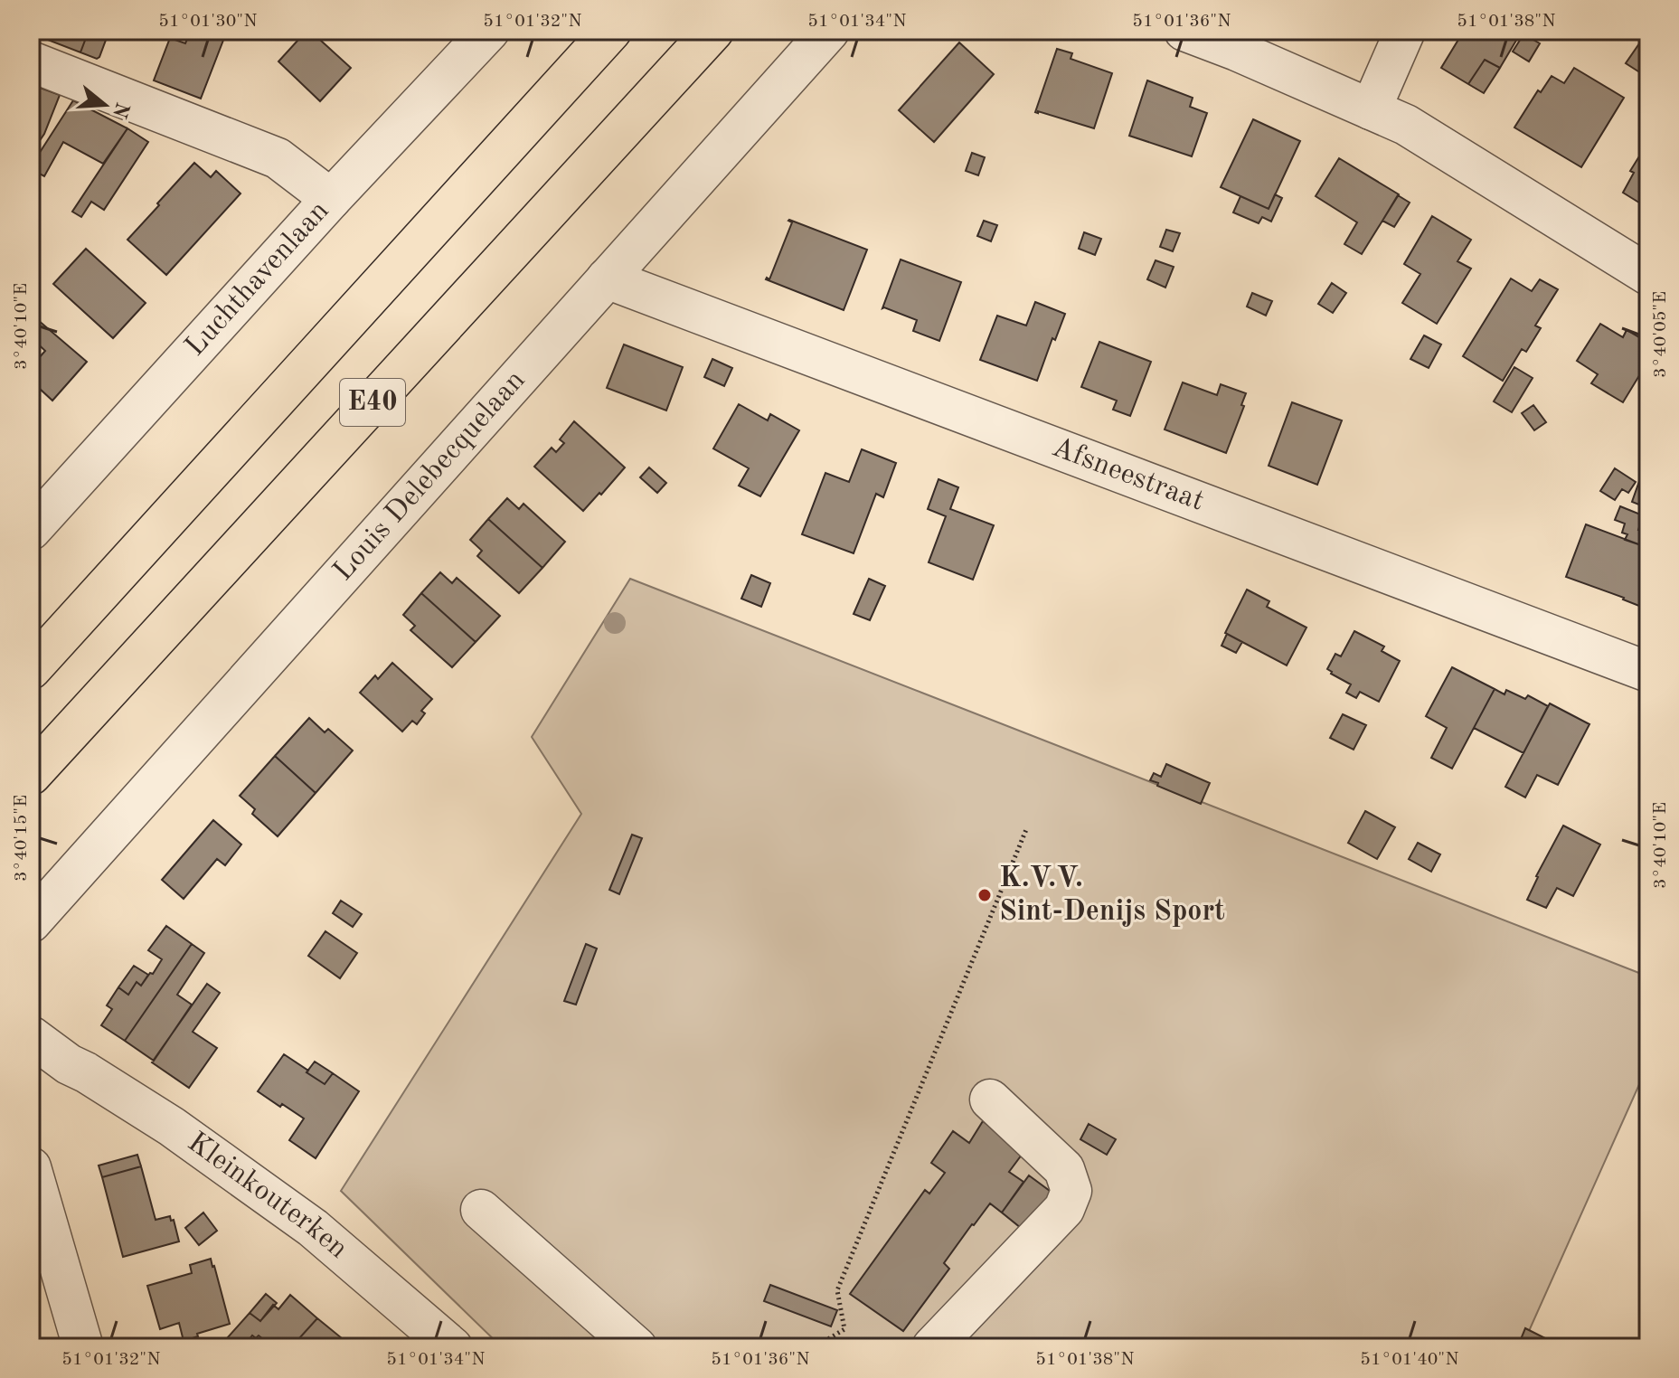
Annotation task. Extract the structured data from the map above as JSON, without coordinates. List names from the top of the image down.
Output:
{
  "streets": {
    "highway": ["E40"],
    "street": [
      "Luchthavenlaan",
      "Afsneestraat",
      "Louis Delebecquelaan",
      "Kleinkouterken"
    ]
  },
  "crossings": [
    ["Afsneestraat", "Louis Delebecquelaan"]
  ],
  "places": ["K.V.V. Sint-Denijs Sport"],
  "north": "right",
  "coordinates": [
    "51°01'30\"N",
    "51°01'32\"N",
    "51°01'34\"N",
    "51°01'36\"N",
    "51°01'38\"N",
    "3°40'10\"E",
    "3°40'05\"E",
    "3°40'15\"E",
    "51°01'40\"N"
  ]
}
